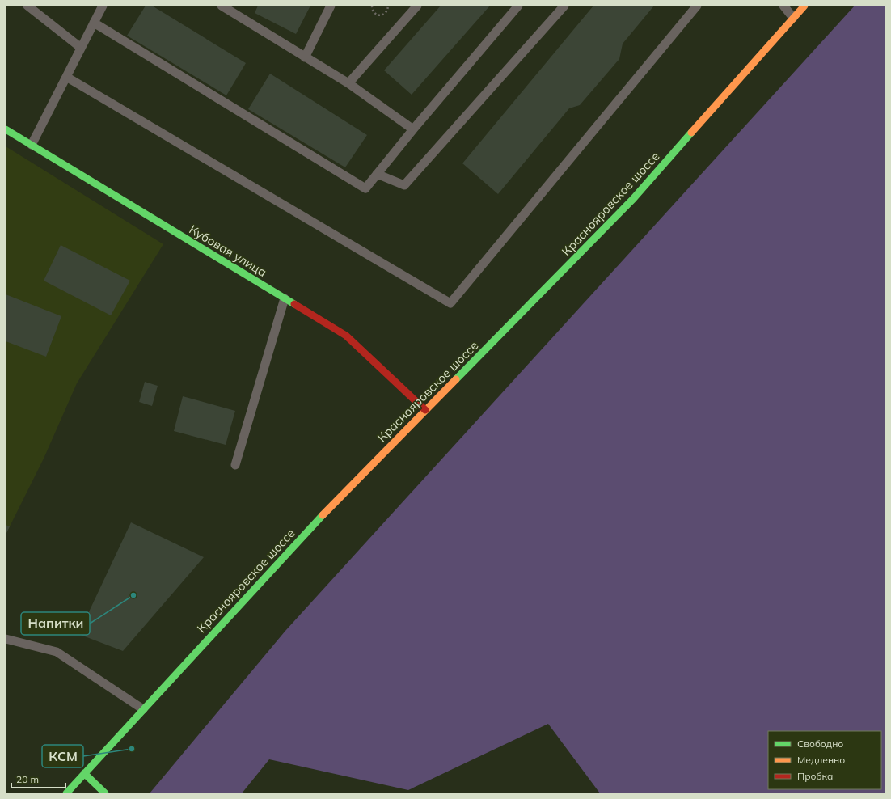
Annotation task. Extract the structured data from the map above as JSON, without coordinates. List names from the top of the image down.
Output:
{
  "streets": {
    "street": ["Краснояровское шоссе", "Кубовая улица"]
  },
  "crossings": [
    ["Краснояровское шоссе", "Кубовая улица"]
  ],
  "places": ["Напитки", "КСМ"],
  "legend": ["Свободно", "Медленно", "Пробка"],
  "scale_bar": "20 m"
}
